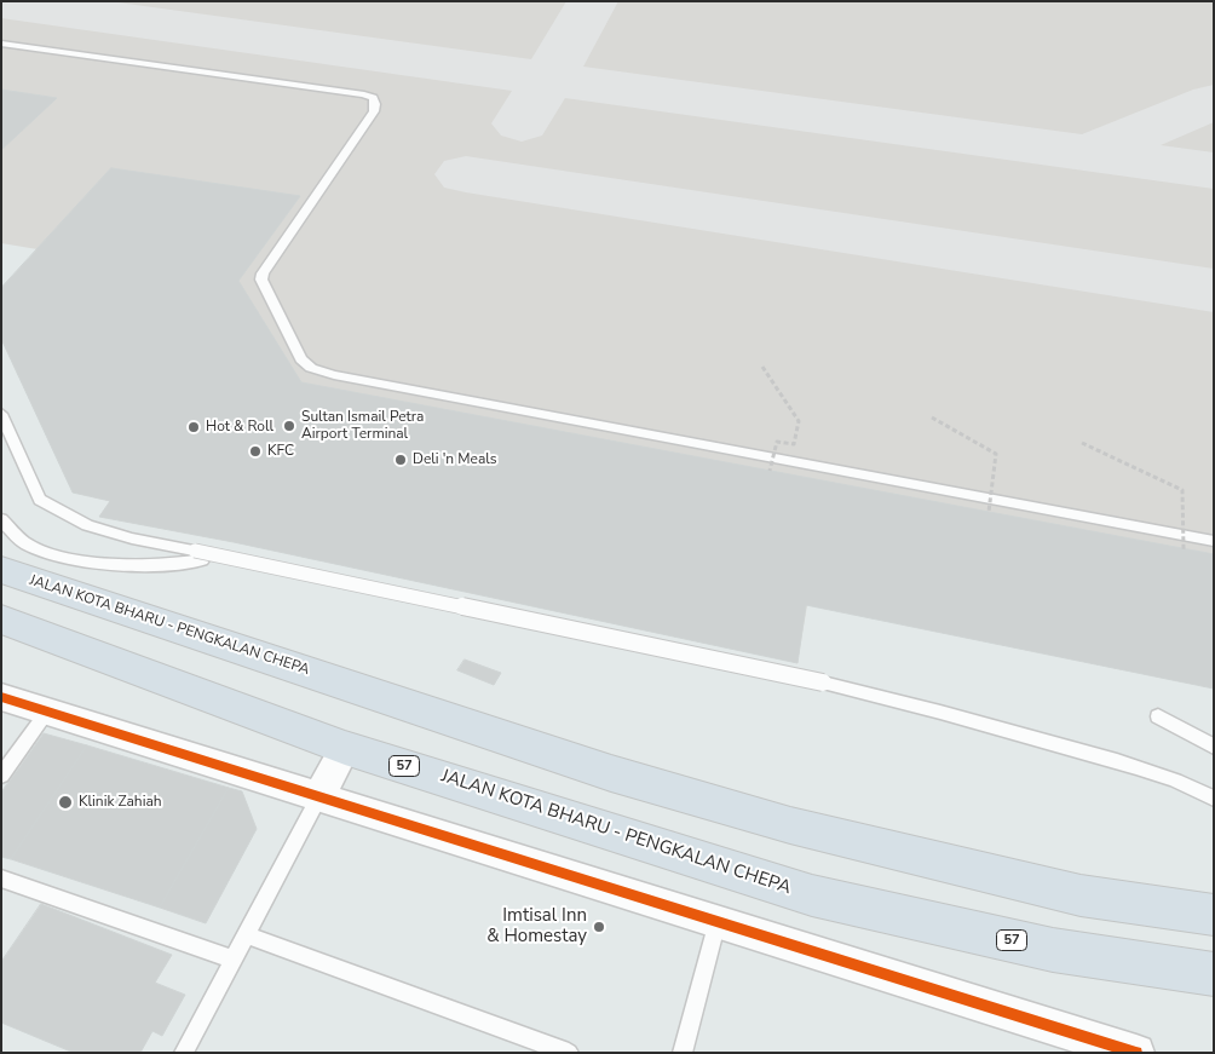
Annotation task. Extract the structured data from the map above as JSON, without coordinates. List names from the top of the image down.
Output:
{
  "streets": {
    "main road": ["JALAN KOTA BHARU - PENGKALAN CHEPA", "57"]
  },
  "places": [
    "Sultan Ismail Petra Airport Terminal",
    "Hot & Roll",
    "KFC",
    "Deli 'n Meals",
    "Klinik Zahiah",
    "Imtisal Inn & Homestay"
  ]
}
